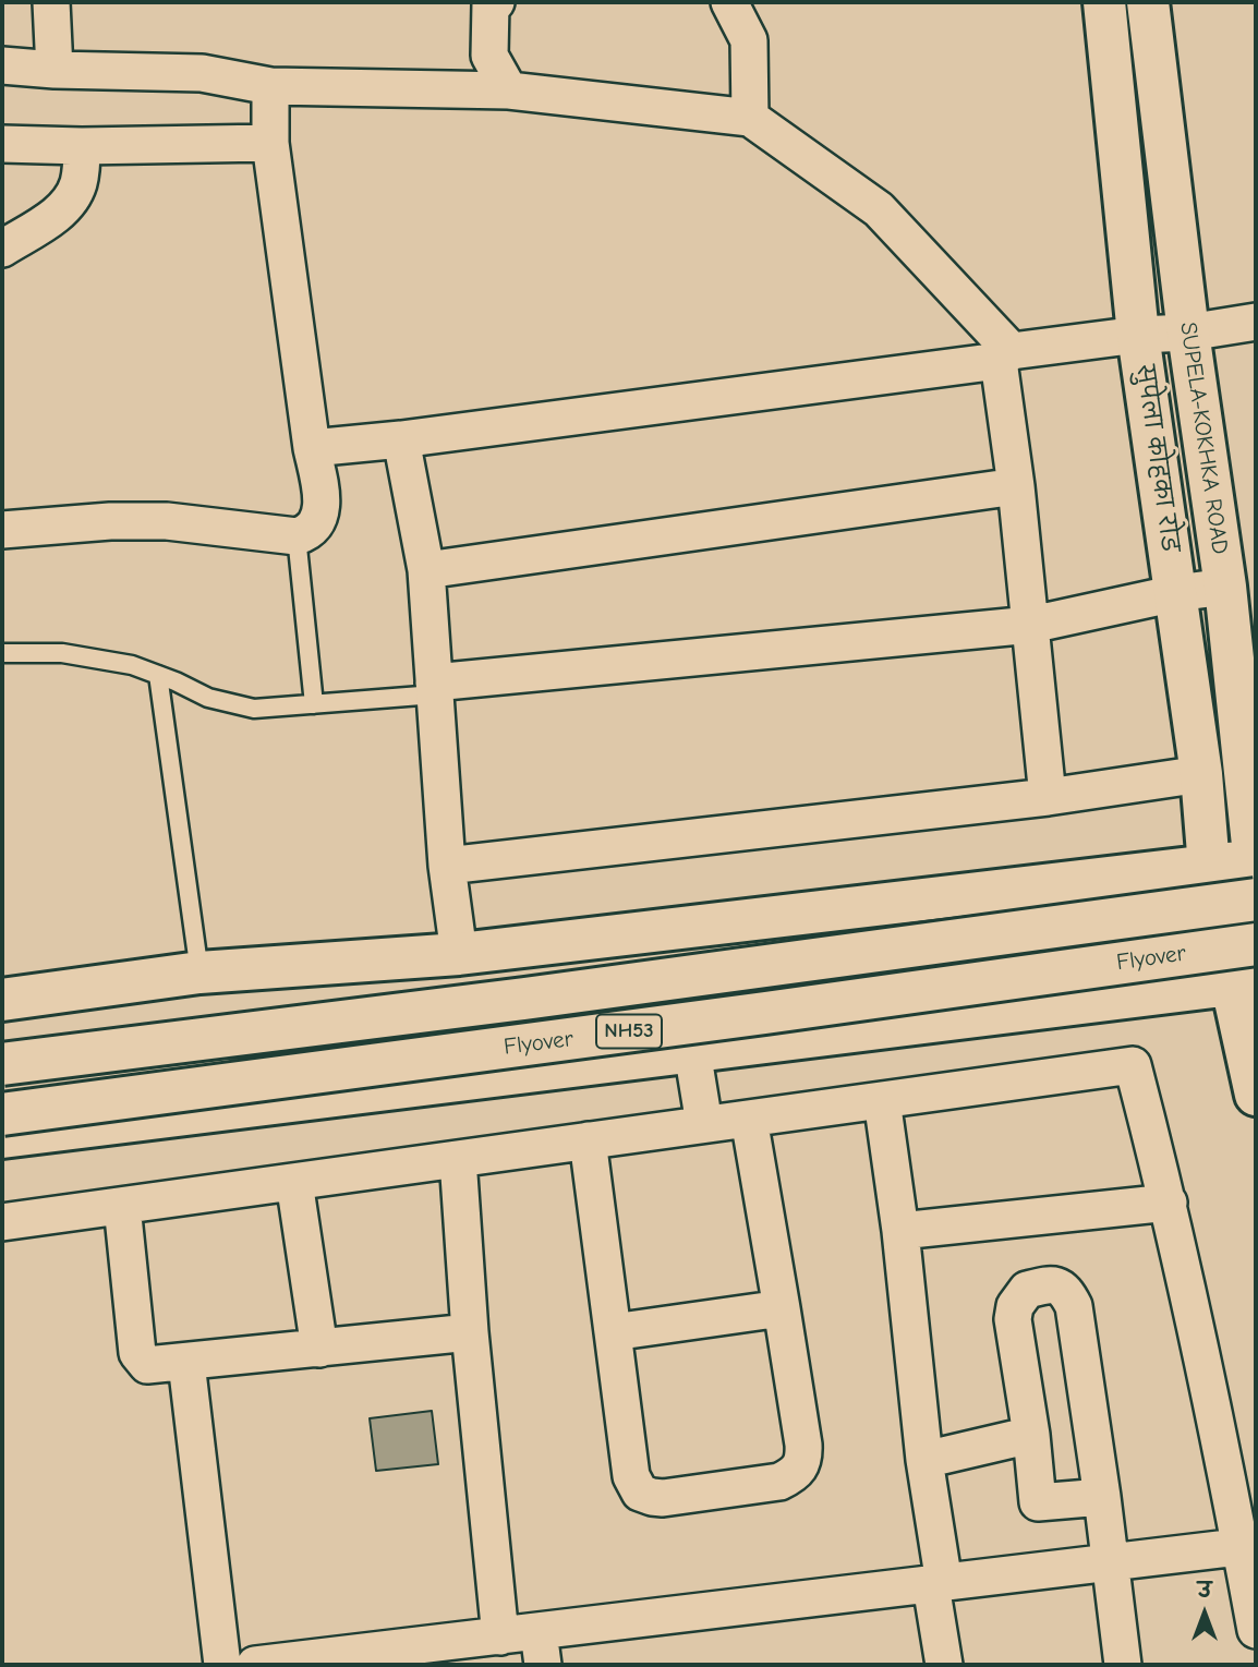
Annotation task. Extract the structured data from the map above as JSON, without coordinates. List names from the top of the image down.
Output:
{
  "streets": {
    "main road": [
      "SUPELA-KOKHKA ROAD",
      "सुपेला कोहका रोड",
      "Flyover",
      "NH53"
    ]
  },
  "crossings": [
    ["SUPELA-KOKHKA ROAD", "Flyover"]
  ],
  "north": "top"
}
